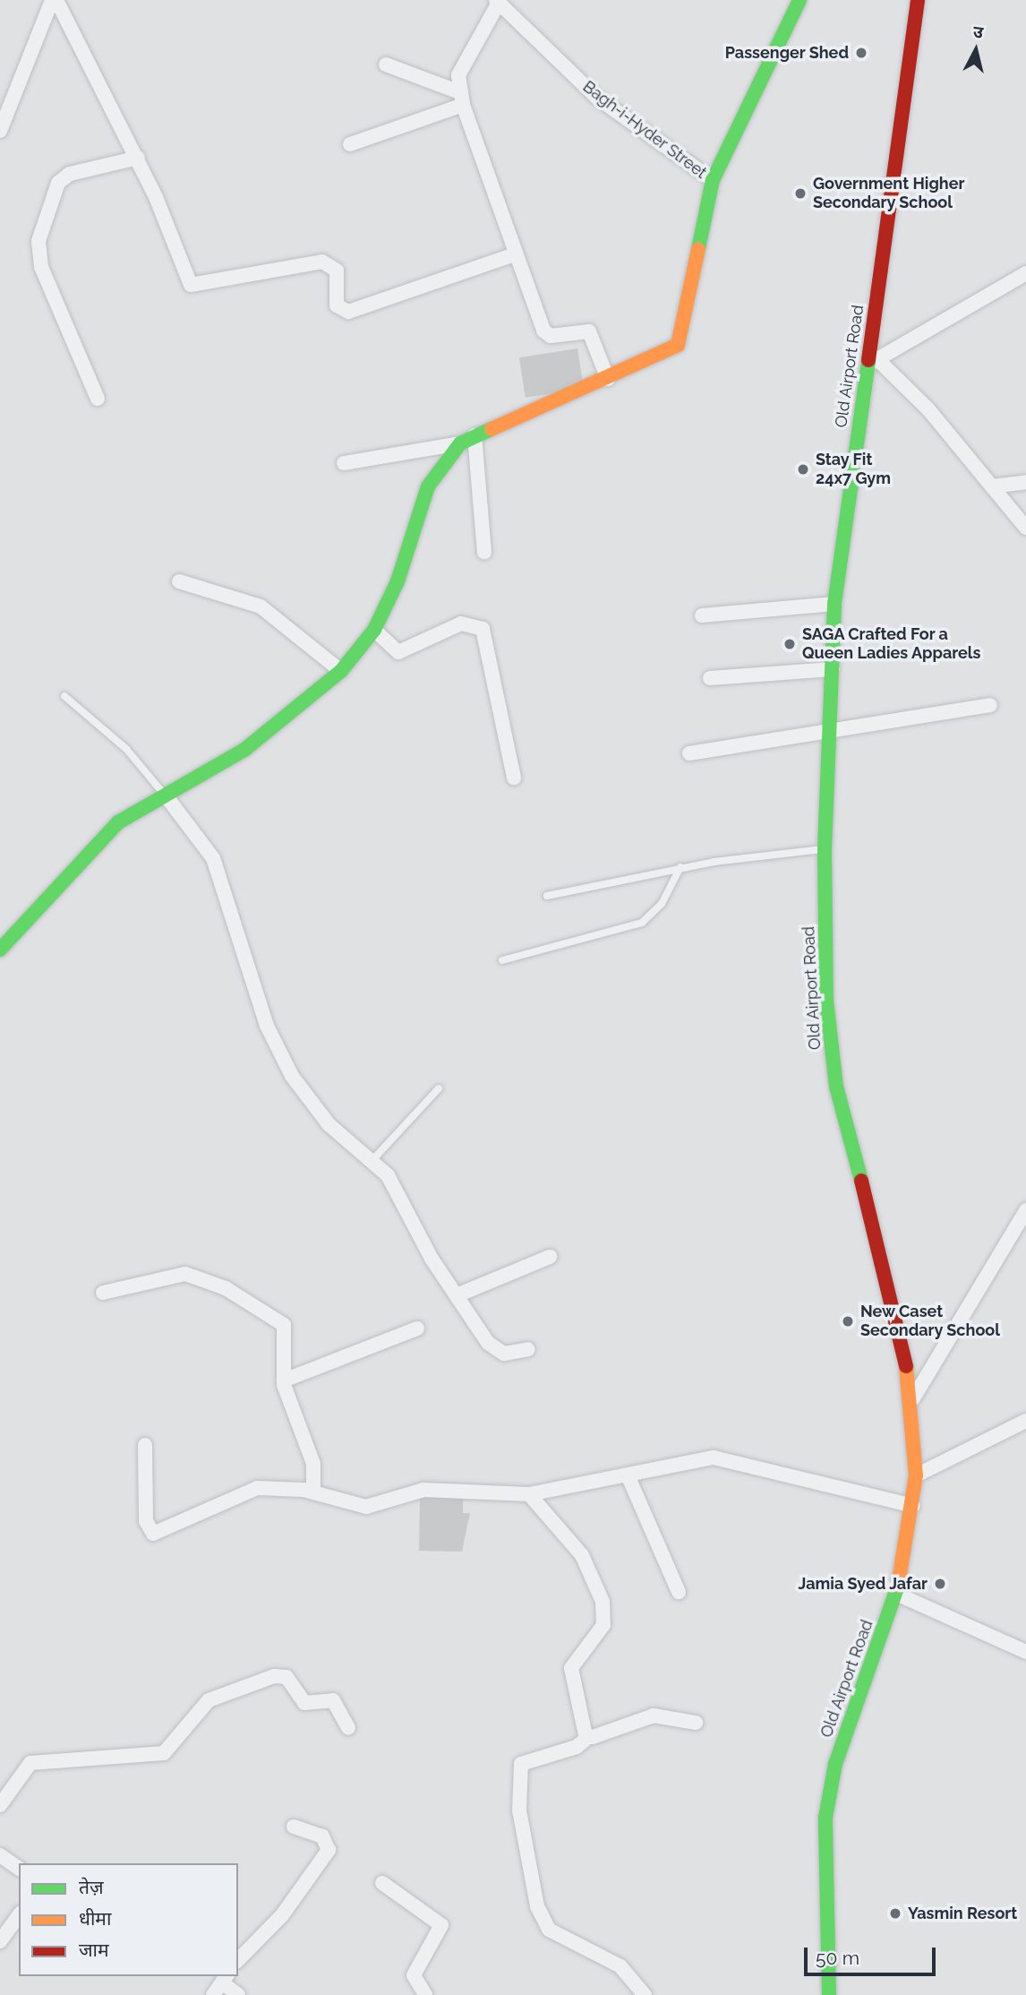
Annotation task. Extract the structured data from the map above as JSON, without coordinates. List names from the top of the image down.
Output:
{
  "streets": {
    "main road": ["Old Airport Road"],
    "street": ["Bagh-i-Hyder Street"]
  },
  "places": [
    "Passenger Shed",
    "Government Higher Secondary School",
    "Stay Fit 24x7 Gym",
    "SAGA Crafted For a Queen Ladies Apparels",
    "New Caset Secondary School",
    "Jamia Syed Jafar",
    "Yasmin Resort"
  ],
  "legend": ["तेज़", "धीमा", "जाम"],
  "scale_bar": "50 m",
  "north": "top"
}
